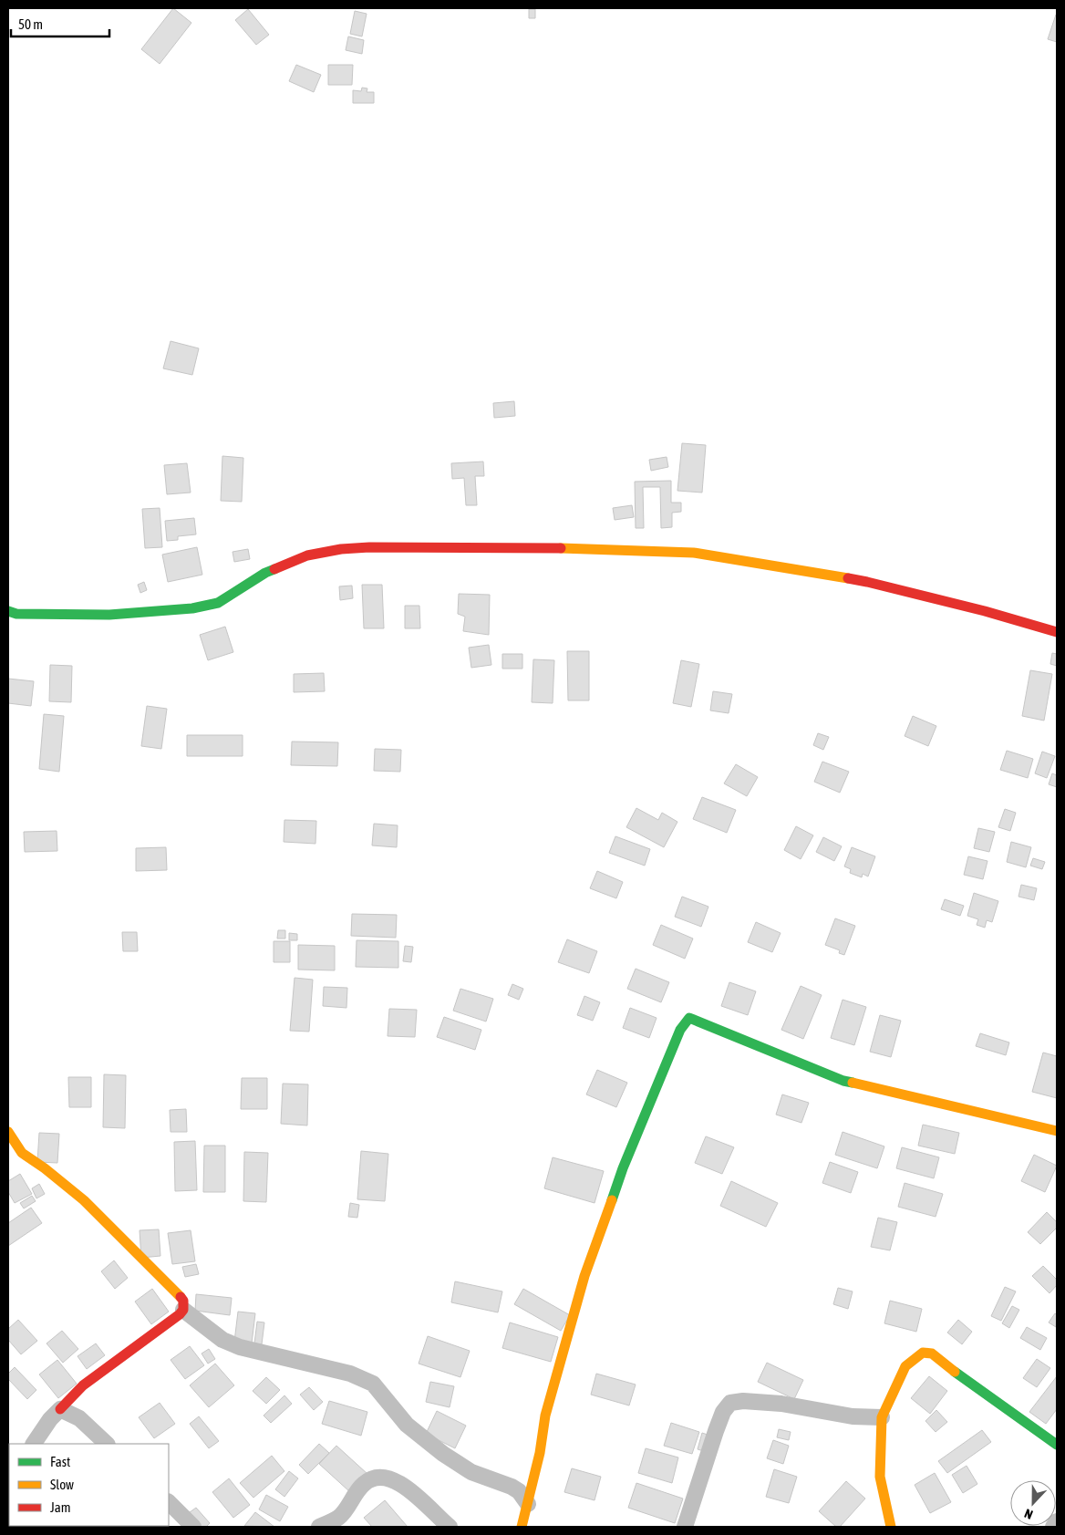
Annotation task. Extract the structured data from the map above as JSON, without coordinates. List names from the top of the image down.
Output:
{
  "legend": ["Fast", "Slow", "Jam"],
  "scale_bar": "50 m",
  "north": "bottom"
}
